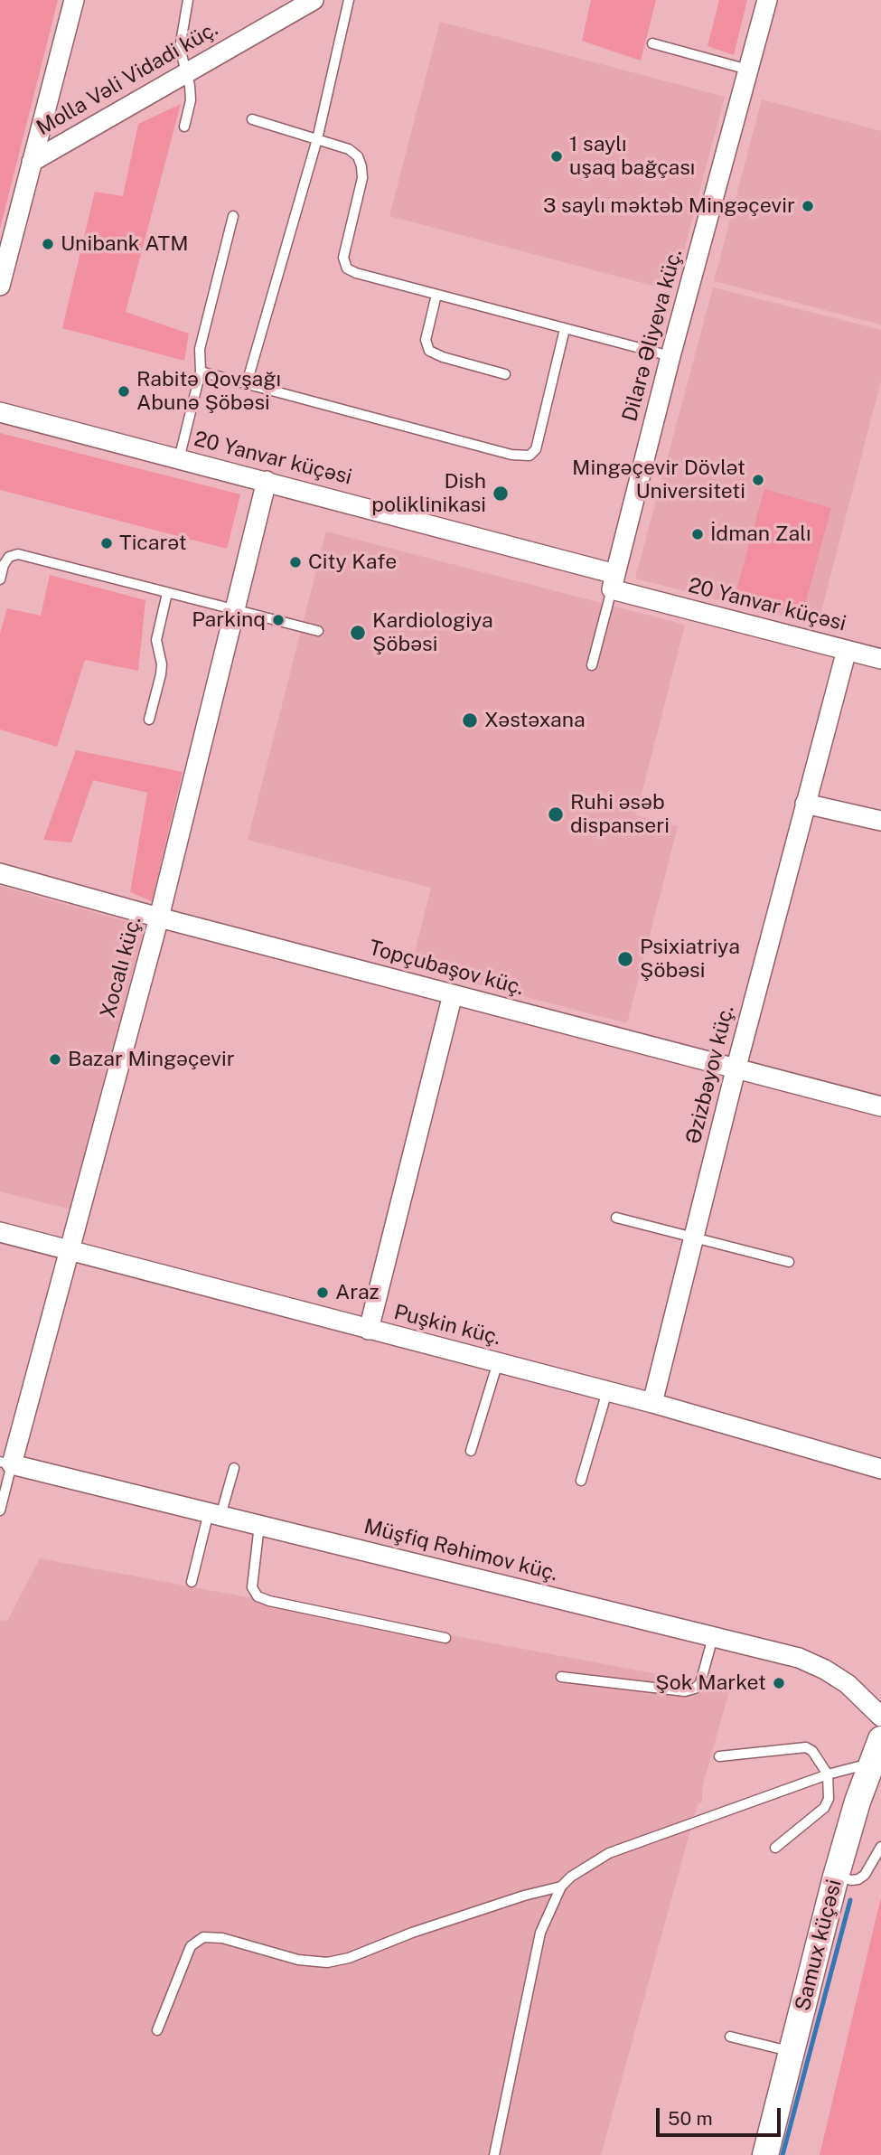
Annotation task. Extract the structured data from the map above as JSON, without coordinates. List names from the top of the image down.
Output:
{
  "streets": {
    "main road": ["Samux küçəsi"],
    "street": [
      "Molla Vəli Vidadi küç.",
      "Dilarə Əliyeva küç.",
      "20 Yanvar küçəsi",
      "Xocalı küç.",
      "Topçubaşov küç.",
      "Əzizbəyov küç.",
      "Puşkin küç.",
      "Müşfiq Rəhimov küç."
    ]
  },
  "crossings": [
    ["Dilarə Əliyeva küç.", "20 Yanvar küçəsi"],
    ["20 Yanvar küçəsi", "Xocalı küç."],
    ["20 Yanvar küçəsi", "Əzizbəyov küç."],
    ["Xocalı küç.", "Topçubaşov küç."],
    ["Xocalı küç.", "Puşkin küç."],
    ["Xocalı küç.", "Müşfiq Rəhimov küç."],
    ["Topçubaşov küç.", "Əzizbəyov küç."],
    ["Əzizbəyov küç.", "Puşkin küç."]
  ],
  "places": [
    "1 saylı uşaq bağçası",
    "3 saylı məktəb Mingəçevir",
    "Unibank ATM",
    "Rabitə Qovşağı Abunə Şöbəsi",
    "Mingəçevir Dövlət Universiteti",
    "Dish poliklinikasi",
    "İdman Zalı",
    "Ticarət",
    "City Kafe",
    "Parkinq",
    "Kardiologiya Şöbəsi",
    "Xəstəxana",
    "Ruhi əsəb dispanseri",
    "Psixiatriya Şöbəsi",
    "Bazar Mingəçevir",
    "Araz",
    "Şok Market"
  ],
  "scale_bar": "50 m"
}
